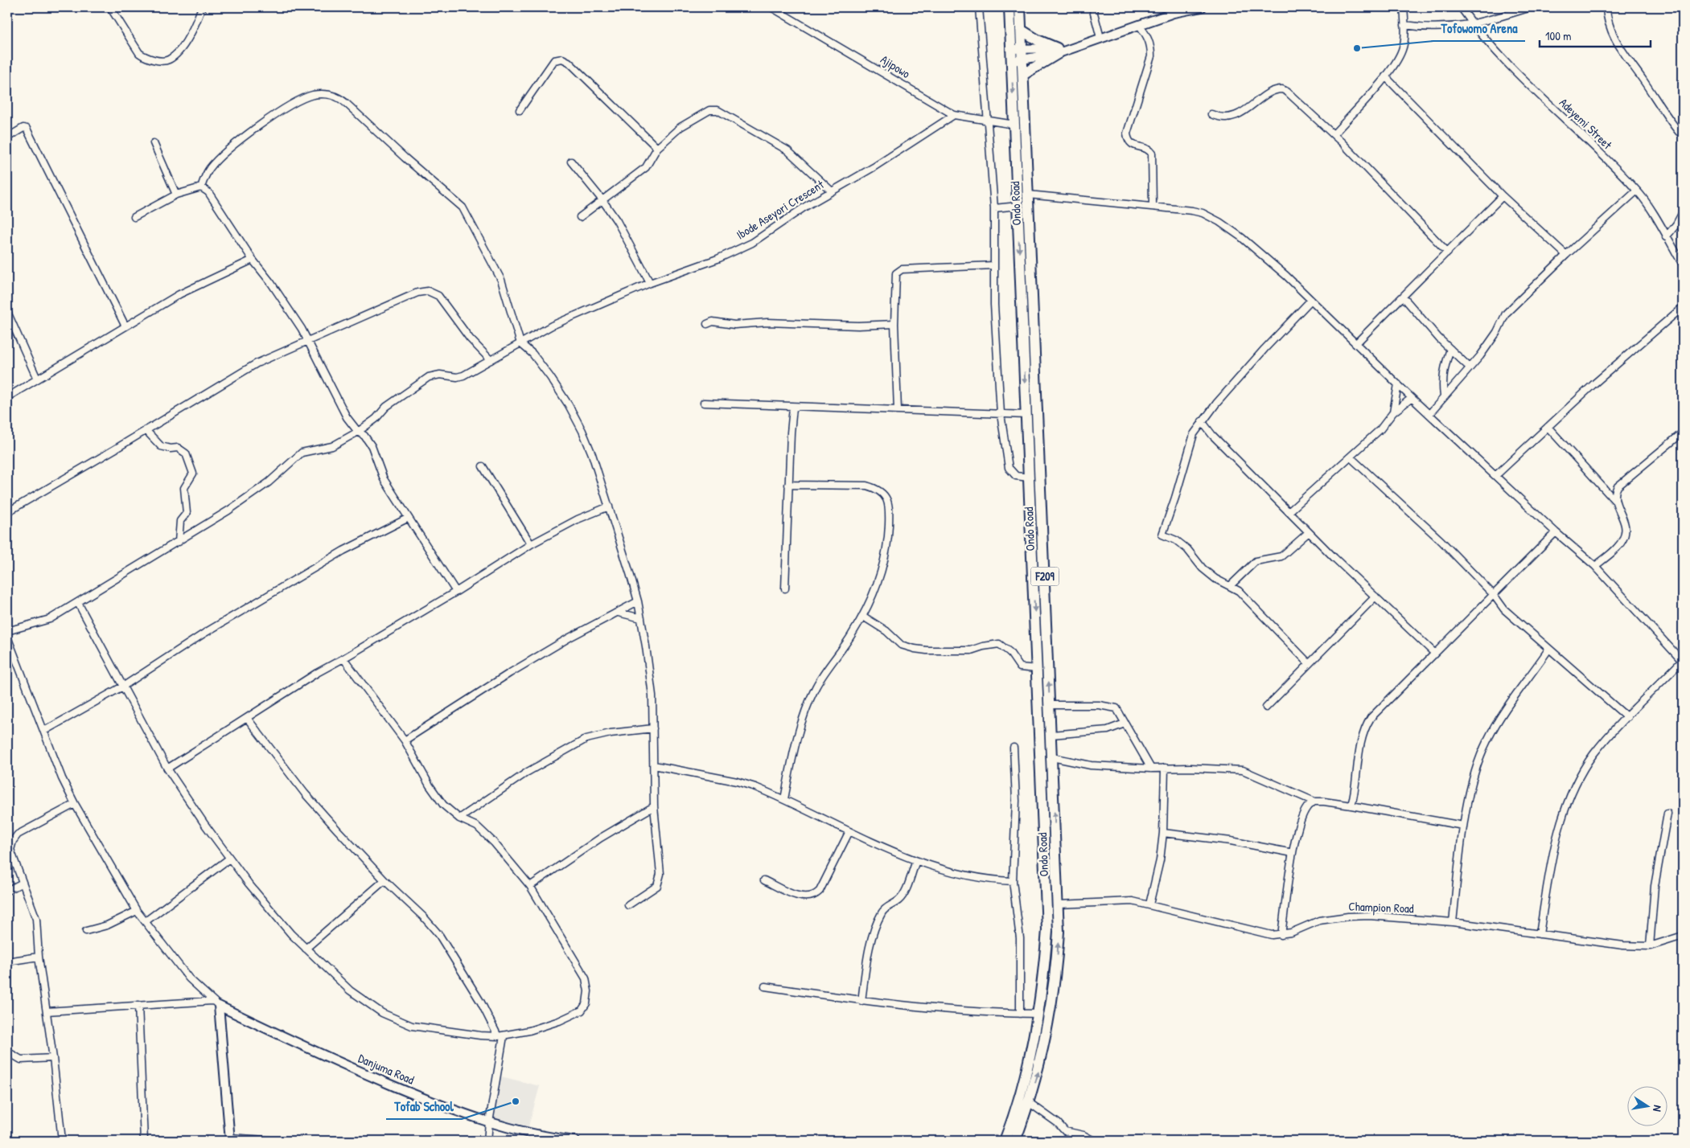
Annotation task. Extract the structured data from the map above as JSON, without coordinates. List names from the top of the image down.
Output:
{
  "streets": {
    "main road": ["Ondo Road", "F209"],
    "street": [
      "Ajipowo",
      "Adeyemi Street",
      "Ibode Aseyori Crescent",
      "Champion Road",
      "Danjuma Road"
    ]
  },
  "crossings": [
    ["Ajipowo", "Ondo Road"],
    ["Ajipowo", "Ibode Aseyori Crescent"],
    ["Ondo Road", "Champion Road"]
  ],
  "places": ["Tofowomo Arena", "Tofab School"],
  "scale_bar": "100 m",
  "north": "right"
}
